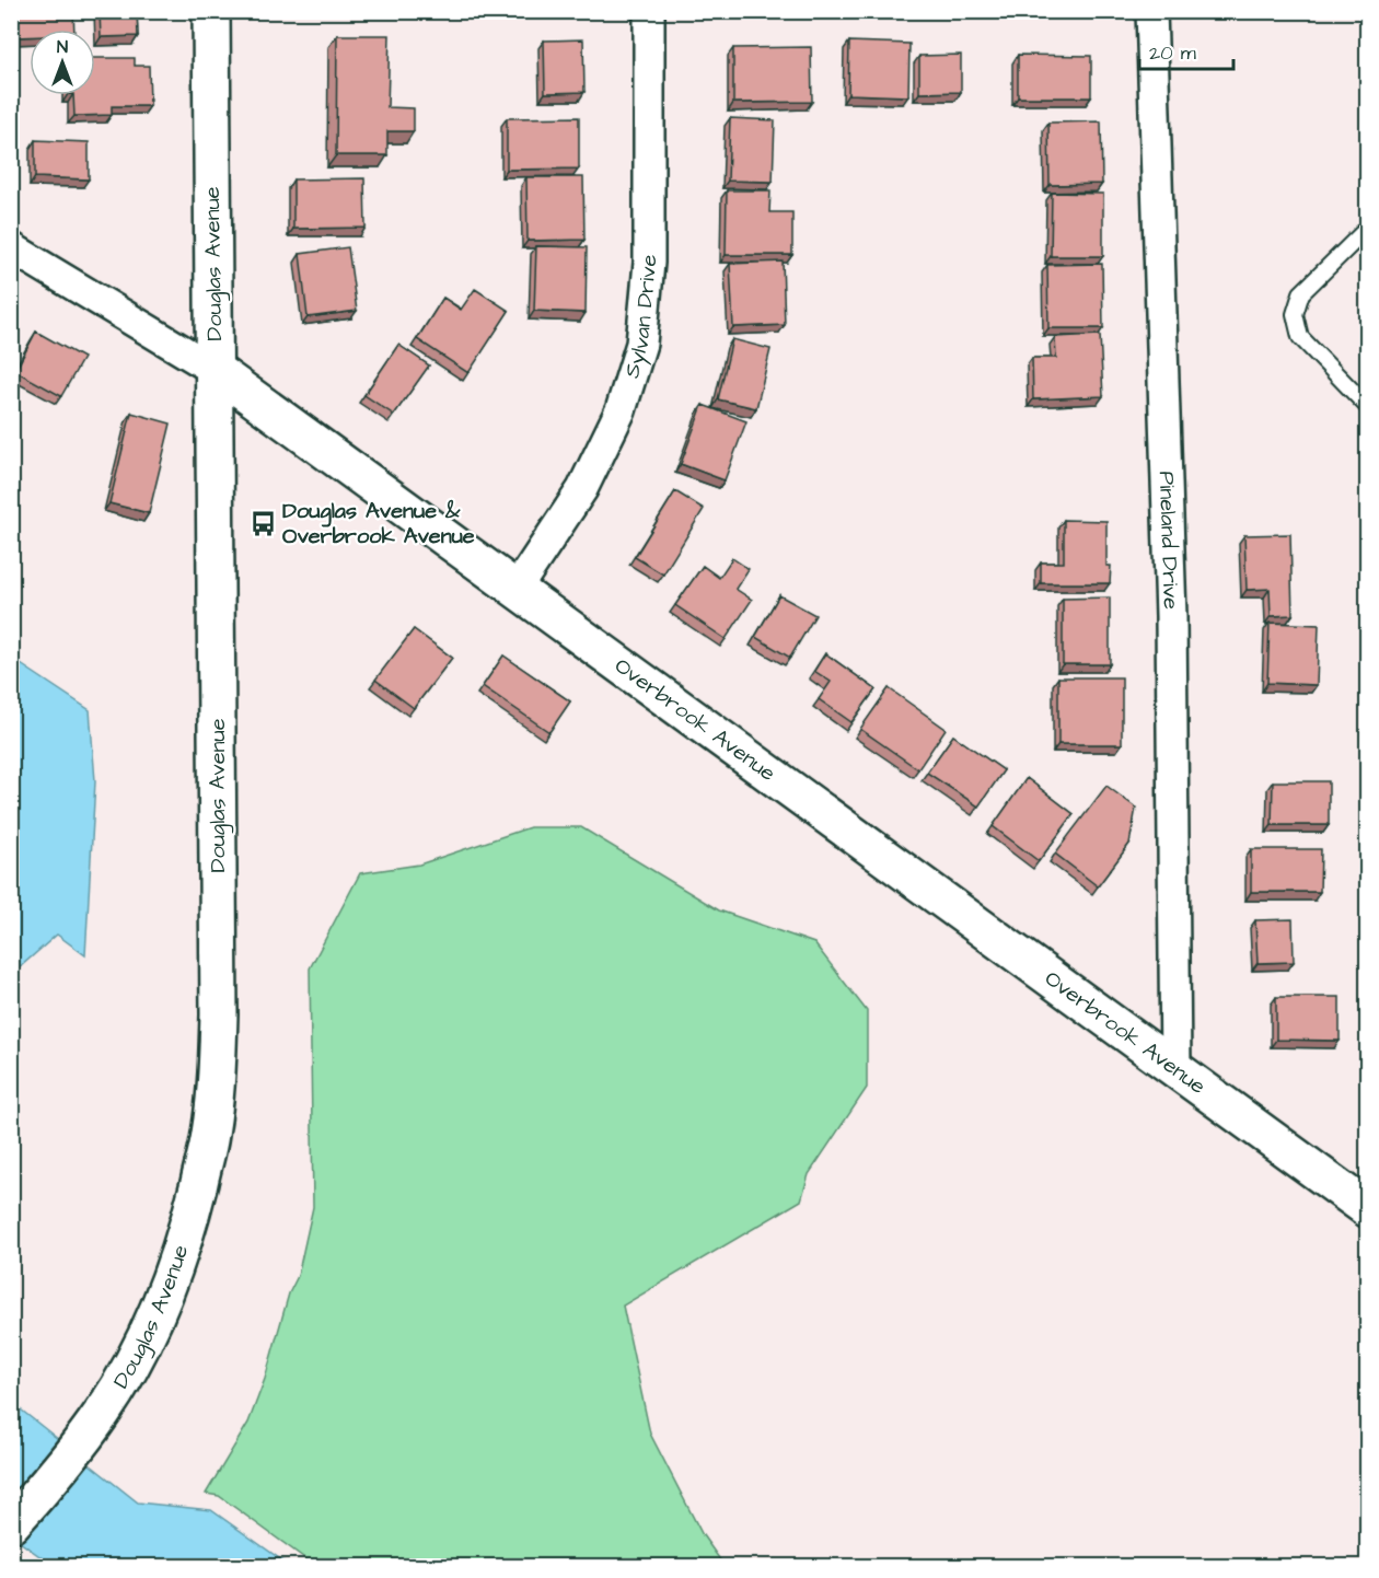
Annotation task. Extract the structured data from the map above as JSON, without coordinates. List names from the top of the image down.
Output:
{
  "streets": {
    "main road": ["Douglas Avenue", "Overbrook Avenue"],
    "street": ["Sylvan Drive", "Pineland Drive"]
  },
  "crossings": [
    ["Douglas Avenue", "Overbrook Avenue"],
    ["Sylvan Drive", "Overbrook Avenue"],
    ["Pineland Drive", "Overbrook Avenue"]
  ],
  "places": {
    "bus stop": ["Douglas Avenue & Overbrook Avenue"]
  },
  "scale_bar": "20 m",
  "north": "top"
}
